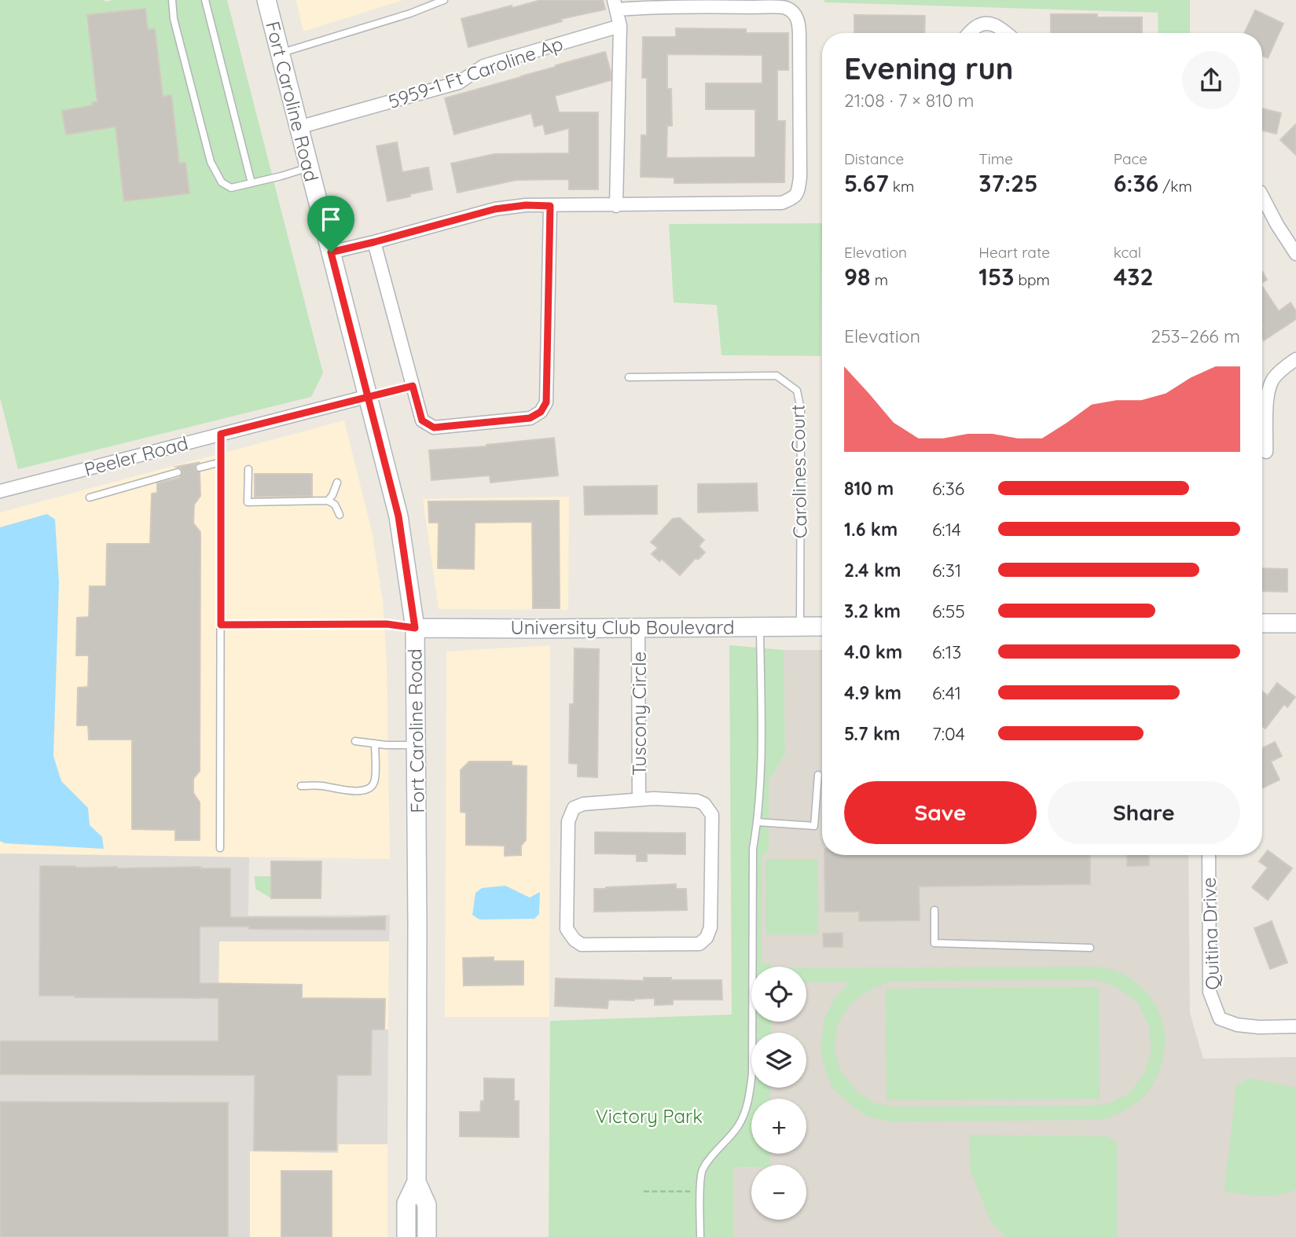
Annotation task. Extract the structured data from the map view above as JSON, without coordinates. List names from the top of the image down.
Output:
{
  "streets": {
    "street": [
      "5959-1 Ft Caroline Ap",
      "Fort Caroline Road",
      "Peeler Road",
      "University Club Boulevard",
      "Tuscony Circle",
      "Quitina Drive"
    ],
    "lane": ["Carolines Court"]
  },
  "crossings": [
    ["5959-1 Ft Caroline Ap", "Fort Caroline Road"],
    ["Fort Caroline Road", "Peeler Road"],
    ["Fort Caroline Road", "University Club Boulevard"],
    ["Carolines Court", "University Club Boulevard"],
    ["University Club Boulevard", "Tuscony Circle"]
  ],
  "parks": ["Victory Park"],
  "page": {
    "heading": ["Evening run", "21:08 · 7 × 810 m"],
    "stats": [
      ["Distance", "5.67 km"],
      ["Time", "37:25"],
      ["Pace", "6:36 /km"],
      ["Elevation", "98 m"],
      ["Heart rate", "153 bpm"],
      ["kcal", "432"]
    ],
    "chart": ["Elevation", "253–266 m"],
    "list": [
      {
        "name": "810 m",
        "note": "6:36"
      },
      {
        "name": "1.6 km",
        "note": "6:14"
      },
      {
        "name": "2.4 km",
        "note": "6:31"
      },
      {
        "name": "3.2 km",
        "note": "6:55"
      },
      {
        "name": "4.0 km",
        "note": "6:13"
      },
      {
        "name": "4.9 km",
        "note": "6:41"
      },
      {
        "name": "5.7 km",
        "note": "7:04"
      }
    ],
    "buttons": ["Save", "Share"],
    "map_buttons": ["+", "−"]
  }
}
